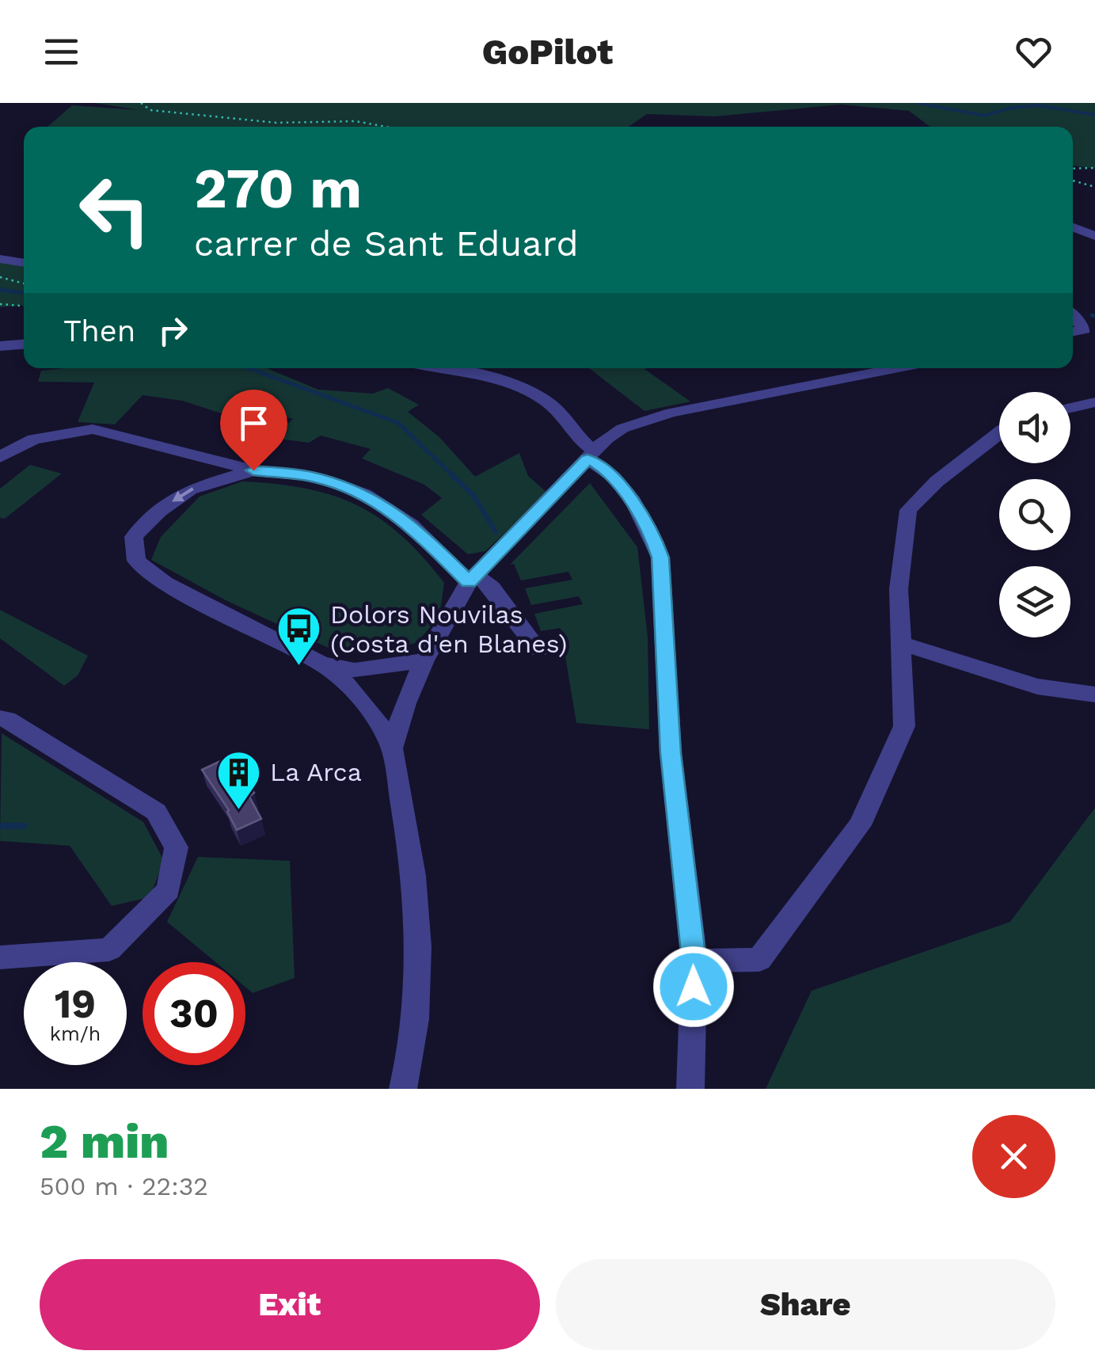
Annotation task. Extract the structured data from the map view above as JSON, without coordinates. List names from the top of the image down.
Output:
{
  "places": {
    "bus stop": ["Dolors Nouvilas (Costa d'en Blanes)"],
    "building": ["La Arca"]
  },
  "page": {
    "header": "GoPilot",
    "turn": ["270 m", "carrer de Sant Eduard"],
    "then": "Then",
    "speed": "19 km/h",
    "limit": "30",
    "heading": ["2 min", "500 m · 22:32"],
    "buttons": ["Exit", "Share"]
  }
}
